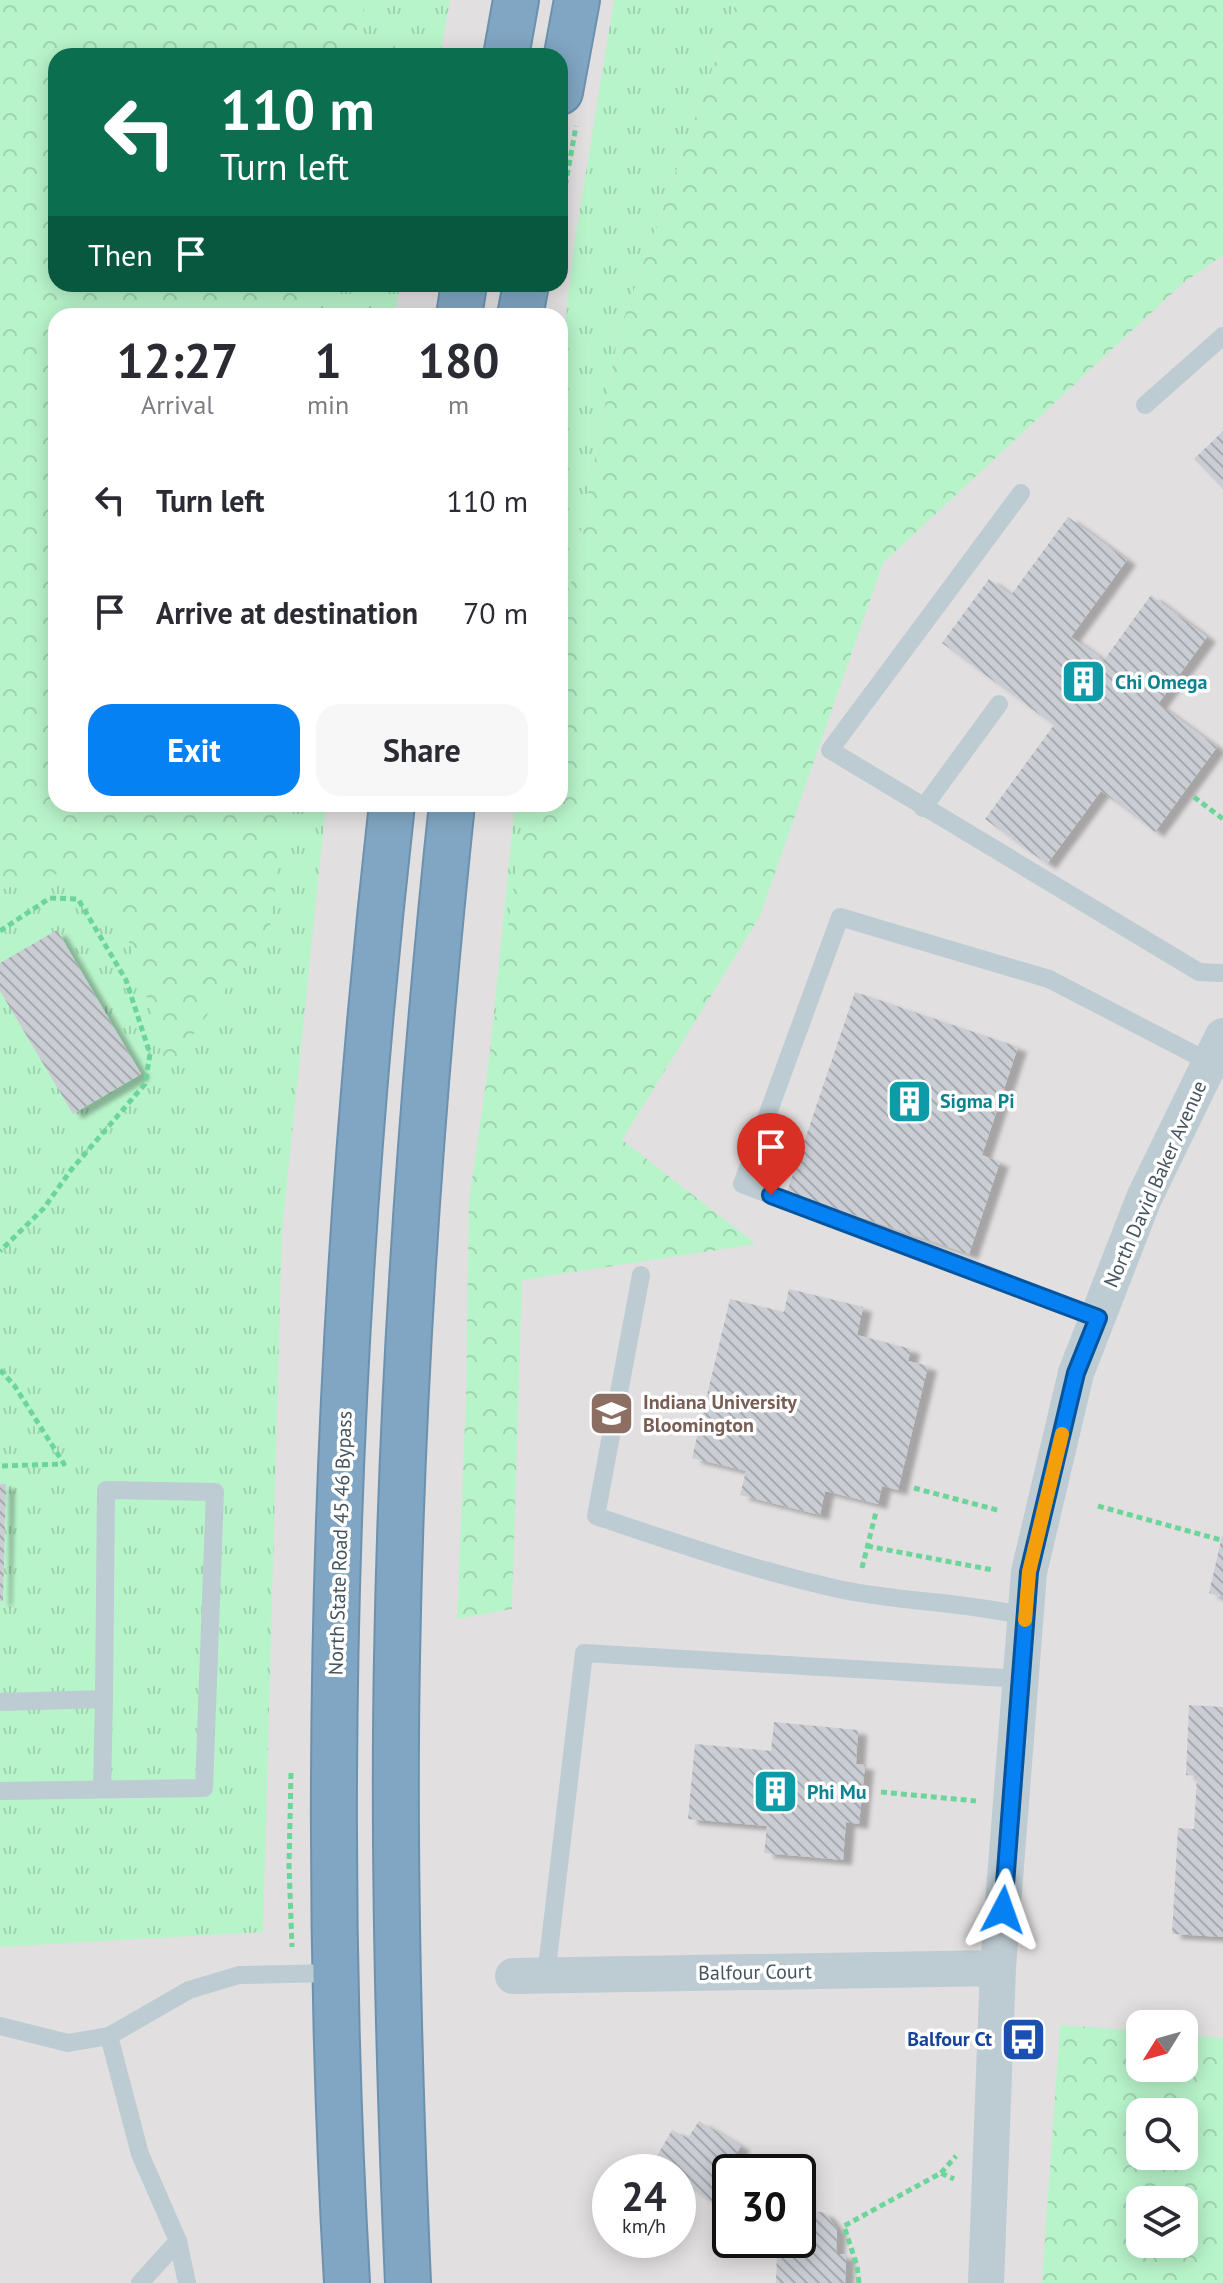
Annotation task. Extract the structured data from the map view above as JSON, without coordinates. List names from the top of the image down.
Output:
{
  "streets": {
    "highway": ["North State Road 45 46 Bypass"],
    "street": ["North David Baker Avenue", "Balfour Court"]
  },
  "crossings": [
    ["North David Baker Avenue", "Balfour Court"]
  ],
  "places": {
    "building": ["Chi Omega", "Sigma Pi", "Phi Mu"],
    "school or university": ["Indiana University Bloomington"],
    "bus stop": ["Balfour Ct"]
  },
  "north": "bottom left",
  "page": {
    "turn": ["110 m", "Turn left"],
    "then": "Then",
    "eta": [
      "12:27",
      "Arrival",
      "1",
      "min",
      "180",
      "m"
    ],
    "list": [
      {
        "name": "Turn left",
        "value": "110 m"
      },
      {
        "name": "Arrive at destination",
        "value": "70 m"
      }
    ],
    "buttons": ["Exit", "Share"],
    "speed": "24 km/h",
    "limit": "30"
  }
}
